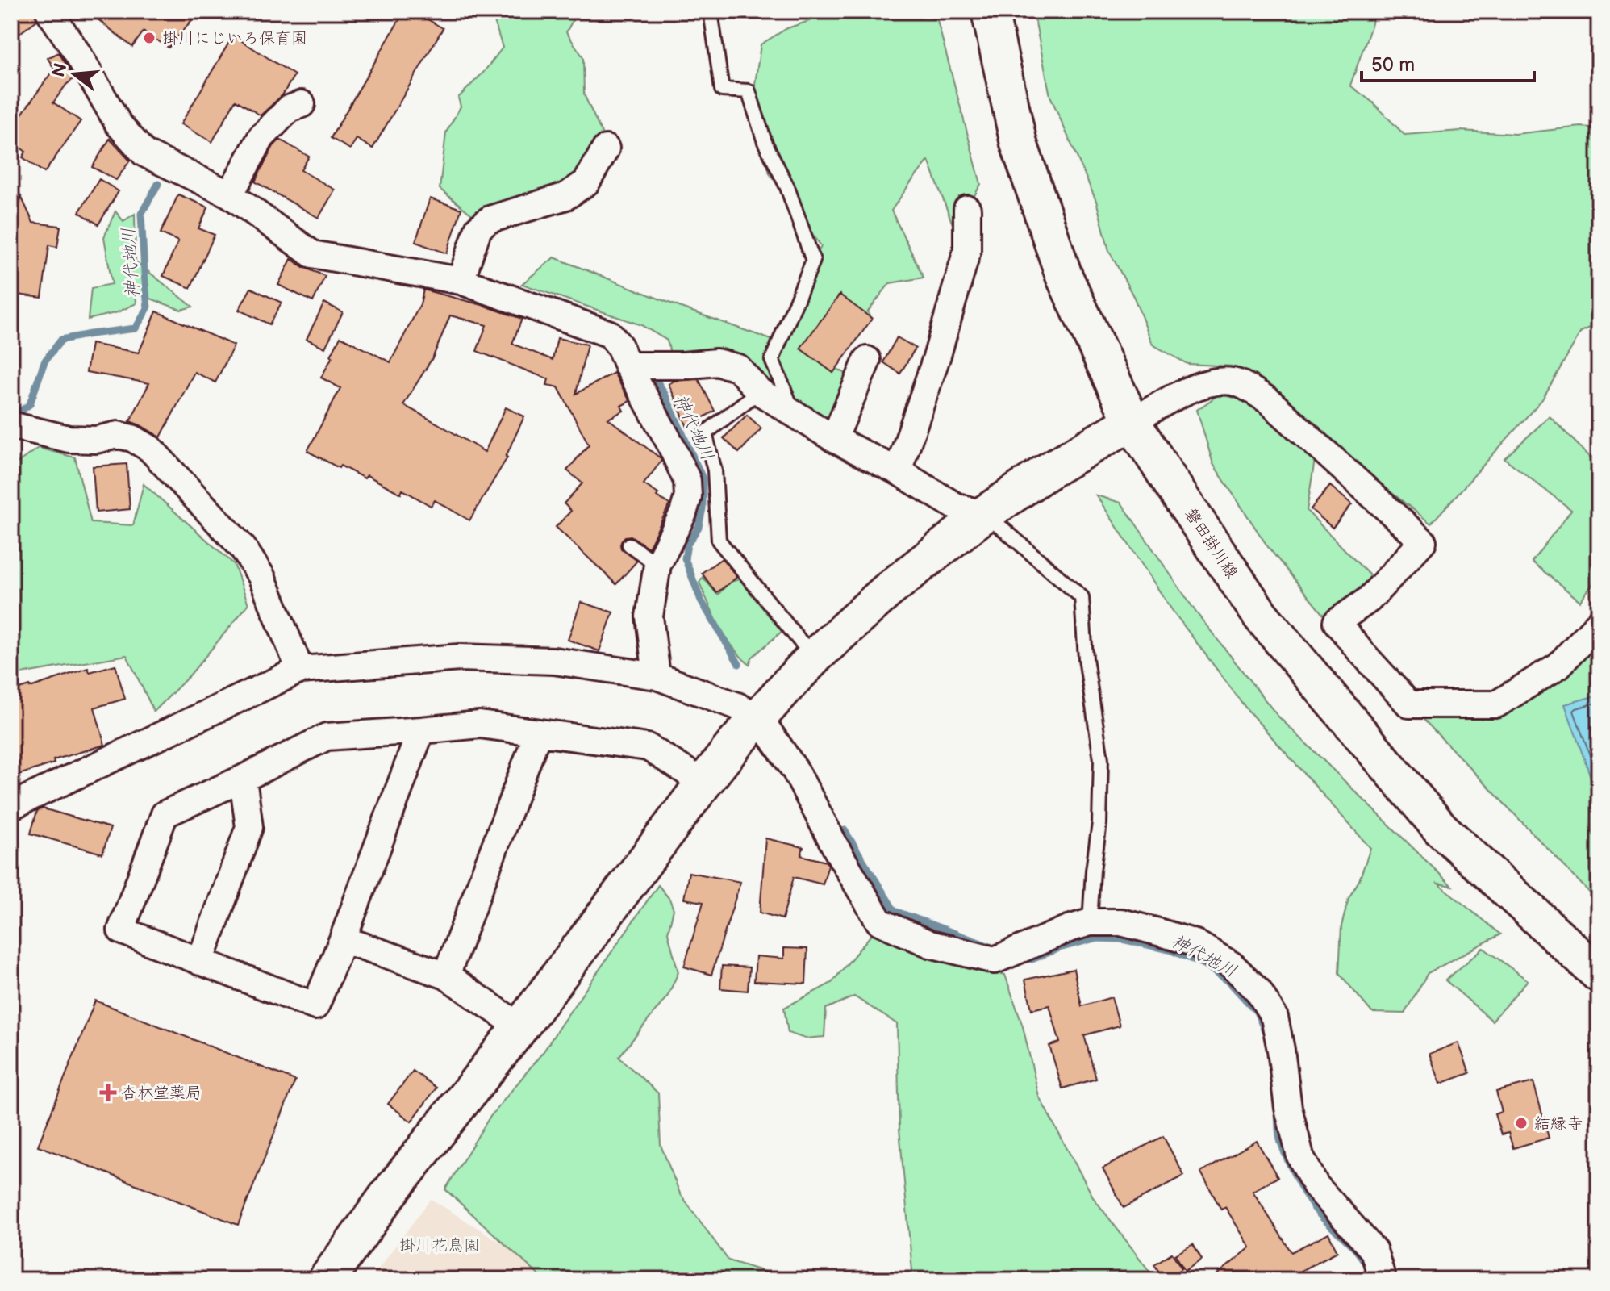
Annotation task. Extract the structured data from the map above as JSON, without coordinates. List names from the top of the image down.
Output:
{
  "streets": {
    "street": ["磐田掛川線"]
  },
  "water": ["神代地川"],
  "parks": ["掛川花鳥園"],
  "places": {
    "other": ["掛川にじいろ保育園", "結縁寺"],
    "health": ["杏林堂薬局"]
  },
  "scale_bar": "50 m",
  "north": "left"
}
